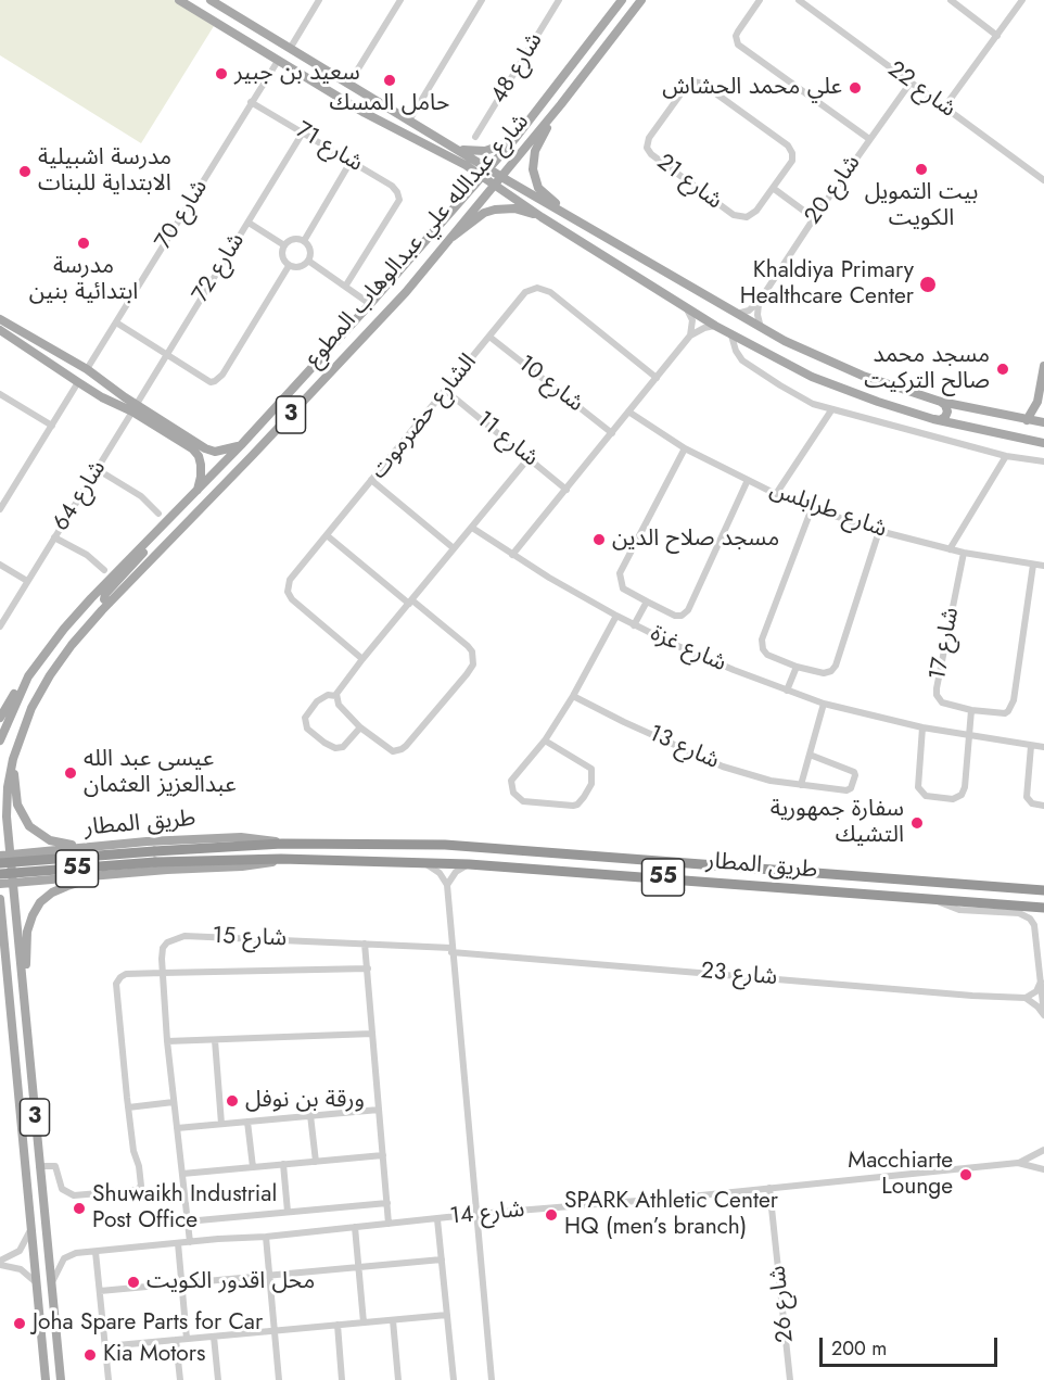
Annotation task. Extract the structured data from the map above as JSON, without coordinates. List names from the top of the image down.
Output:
{
  "streets": {
    "highway": ["طريق المطار", "55"],
    "main road": ["شارع عبدالله علي عبدالوهاب المطوع", "3"],
    "street": [
      "شارع 48",
      "شارع 22",
      "شارع 71",
      "شارع 21",
      "شارع 20",
      "شارع 70",
      "شارع 72",
      "شارع 10",
      "الشارع حضرموت",
      "شارع 11",
      "شارع 64",
      "شارع طرابلس",
      "شارع 17",
      "شارع غزة",
      "شارع 13",
      "شارع 15",
      "شارع 23",
      "شارع 14",
      "شارع 26"
    ]
  },
  "crossings": [
    ["شارع 22", "شارع 20"],
    ["شارع 71", "شارع 70"],
    ["شارع 71", "شارع 72"],
    ["شارع عبدالله علي عبدالوهاب المطوع", "3"],
    ["شارع عبدالله علي عبدالوهاب المطوع", "طريق المطار"],
    ["شارع 72", "شارع 64"],
    ["شارع 10", "الشارع حضرموت"],
    ["3", "طريق المطار"],
    ["3", "شارع 14"],
    ["الشارع حضرموت", "شارع 11"],
    ["شارع طرابلس", "شارع 17"],
    ["شارع 15", "شارع 23"],
    ["شارع 15", "شارع 14"],
    ["شارع 14", "شارع 26"]
  ],
  "places": [
    "سعيد بن جبير",
    "حامل المسك",
    "علي محمد الحشاش",
    "بيت التمويل الكويت",
    "مدرسة اشبيلية الابتداية للبنات",
    "مدرسة ابتدائية بنين",
    "Khaldiya Primary Healthcare Center",
    "مسجد محمد صالح التركيت",
    "مسجد صلاح الدين",
    "عيسى عبد الله عبدالعزيز العثمان",
    "سفارة جمهورية التشيك",
    "ورقة بن نوفل",
    "Macchiarte Lounge",
    "Shuwaikh Industrial Post Office",
    "SPARK Athletic Center HQ (men’s branch)",
    "محل اقدور الكويت",
    "Joha Spare Parts for Car",
    "Kia Motors"
  ],
  "scale_bar": "200 m"
}
